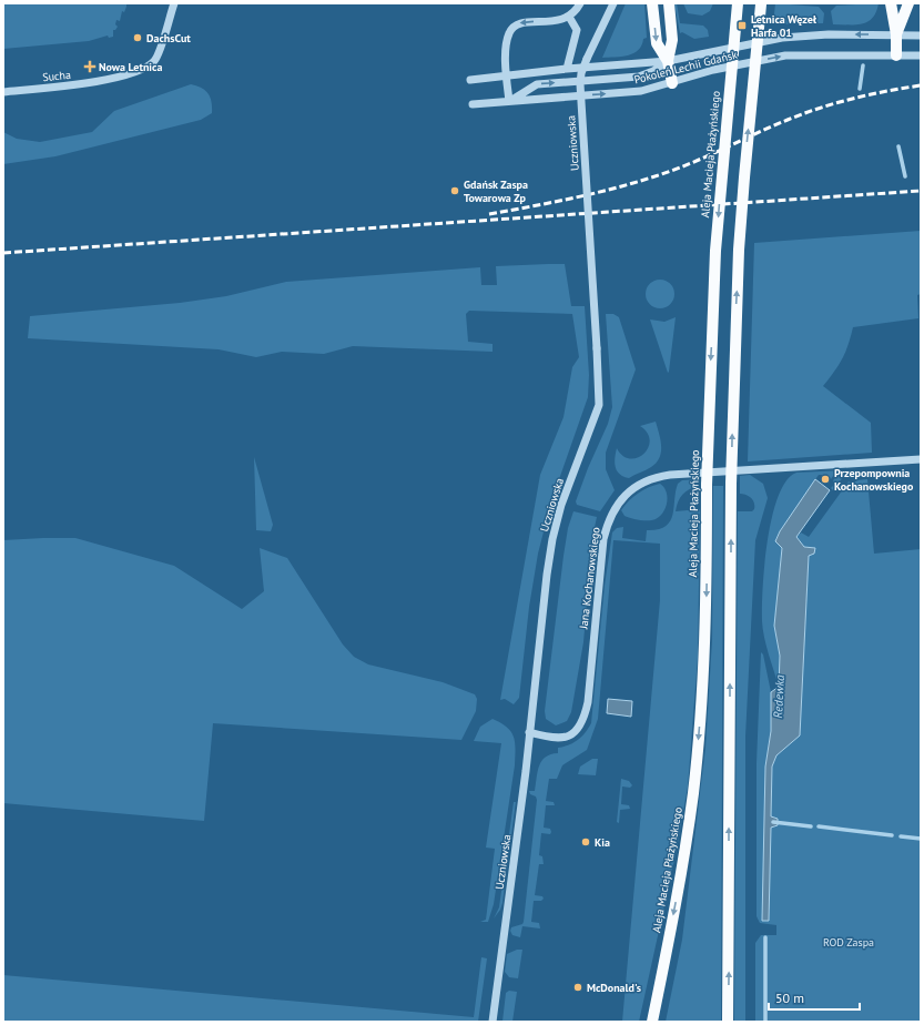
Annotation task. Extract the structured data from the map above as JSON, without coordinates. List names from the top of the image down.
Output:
{
  "streets": {
    "main road": ["Aleja Macieja Płażyńskiego"],
    "street": [
      "Pokoleń Lechii Gdańsk",
      "Sucha",
      "Uczniowska",
      "Jana Kochanowskiego"
    ]
  },
  "crossings": [
    ["Uczniowska", "Jana Kochanowskiego"]
  ],
  "water": ["Redewka"],
  "parks": ["ROD Zaspa"],
  "places": {
    "transit": ["Letnica Węzeł Harfa 01"],
    "other": [
      "DachsCut",
      "Gdańsk Zaspa Towarowa Zp",
      "Przepompownia Kochanowskiego",
      "Kia",
      "McDonald's"
    ],
    "health": ["Nowa Letnica"]
  },
  "scale_bar": "50 m"
}
